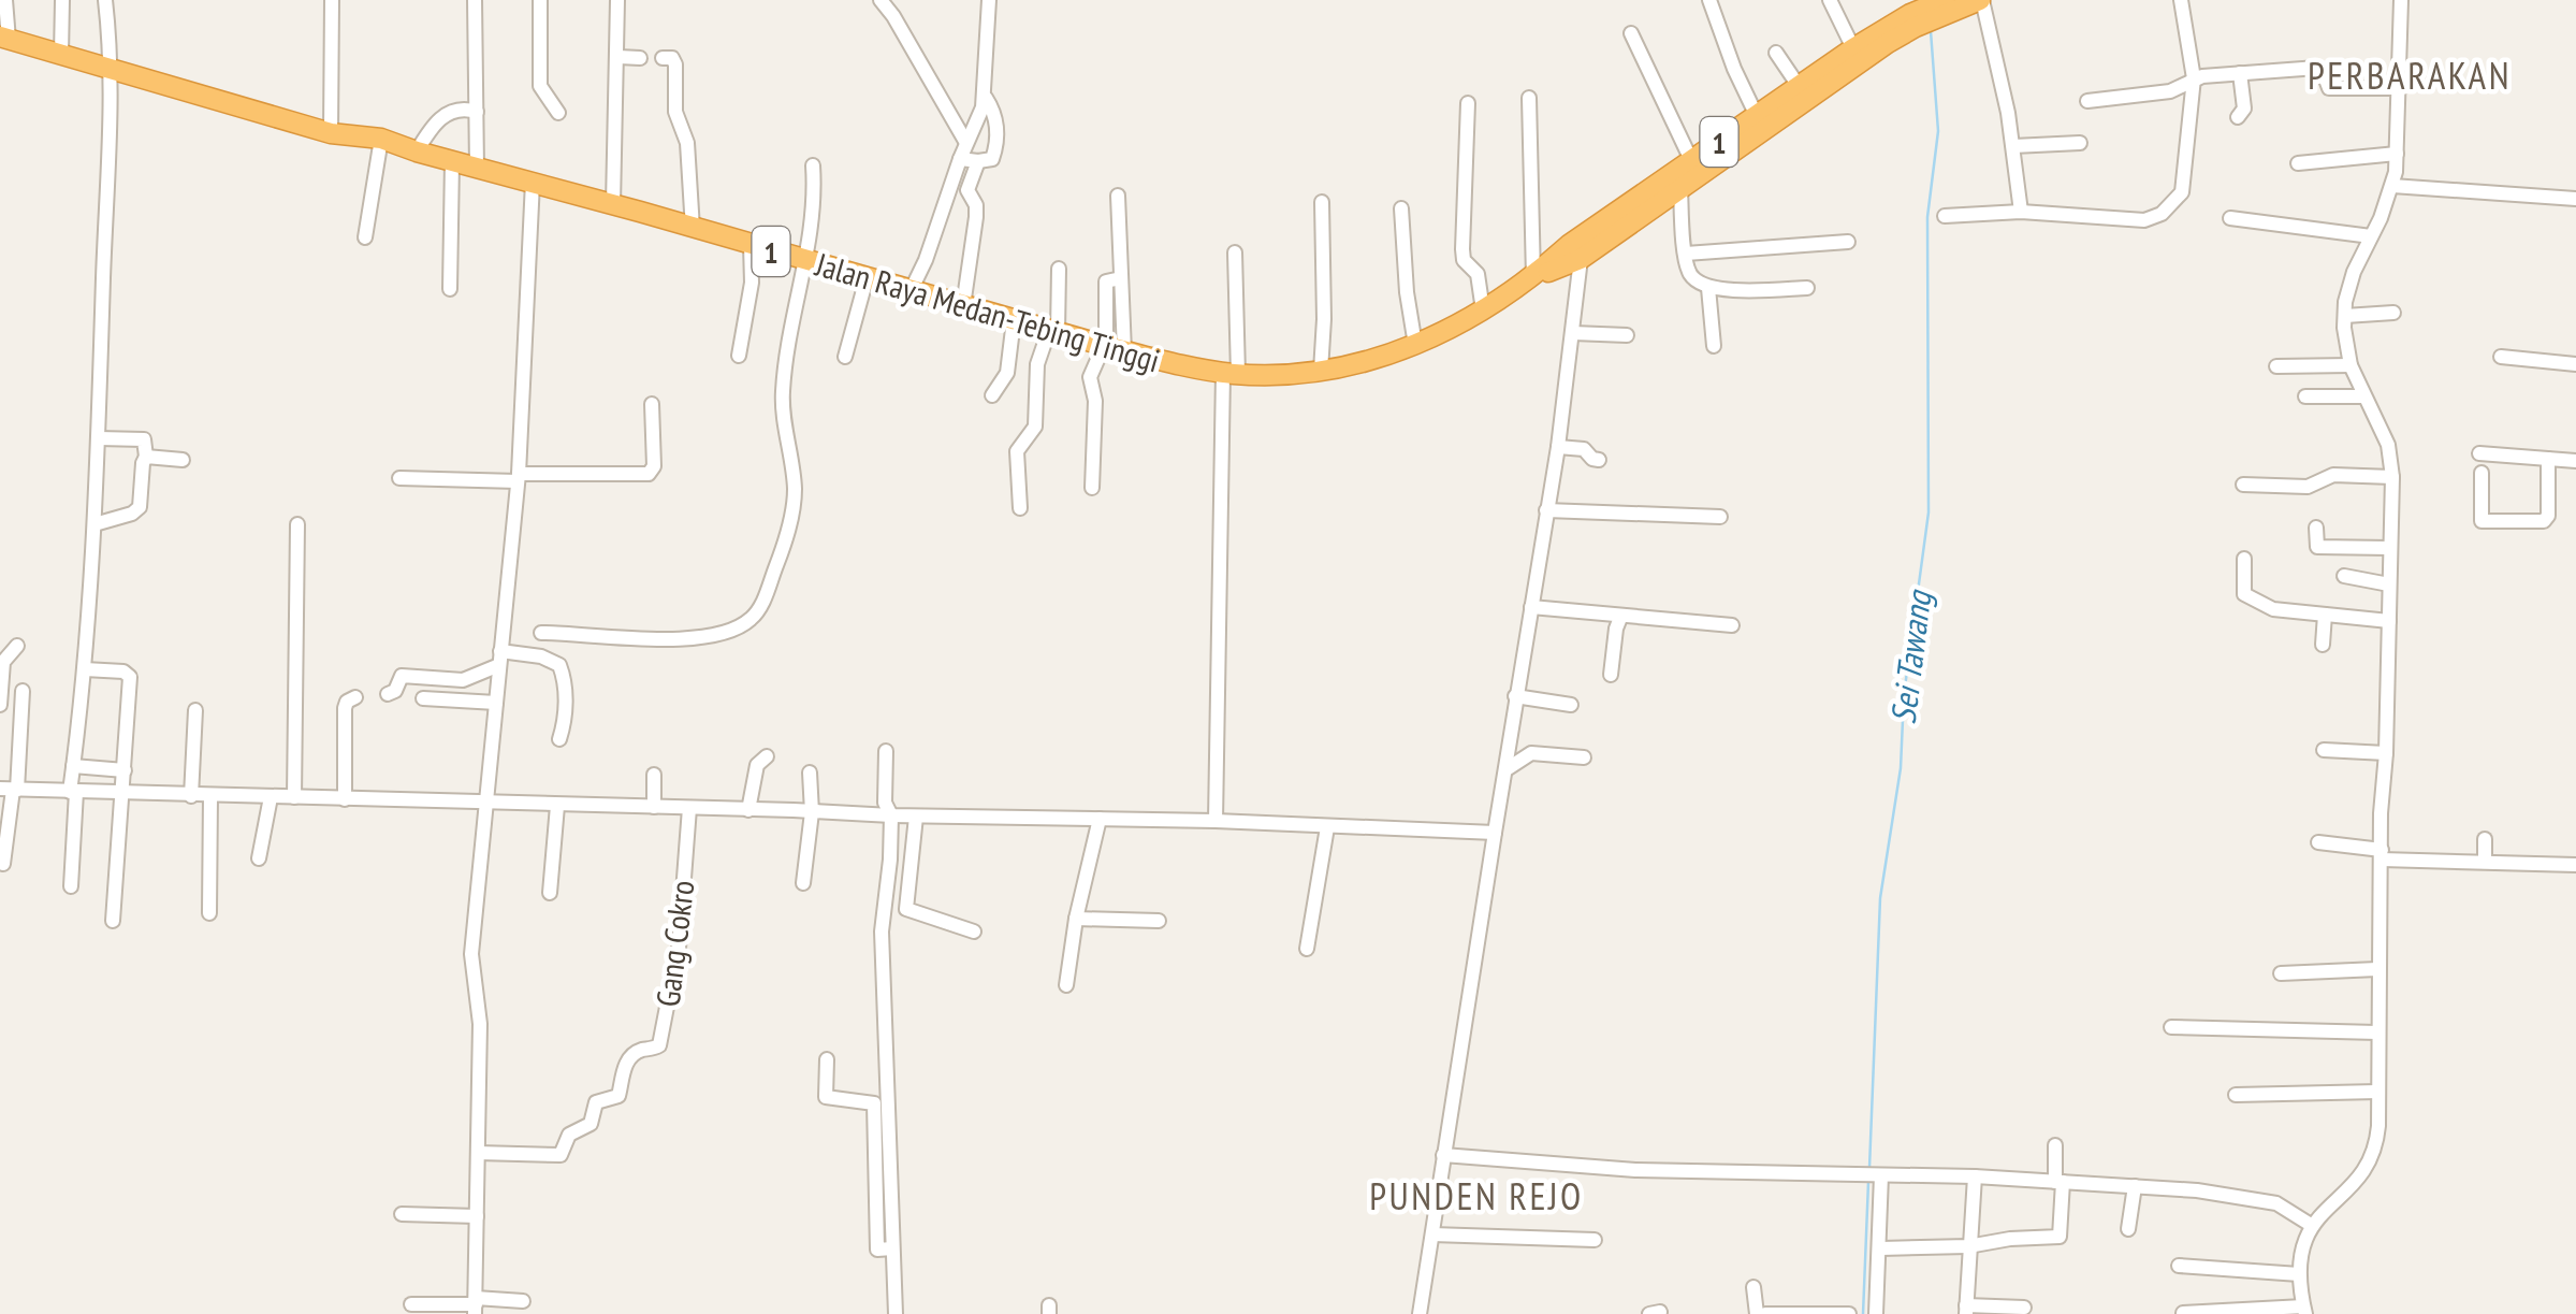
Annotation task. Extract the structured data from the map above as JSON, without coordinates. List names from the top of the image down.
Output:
{
  "streets": {
    "highway": ["1", "Jalan Raya Medan-Tebing Tinggi"],
    "street": ["Gang Cokro"]
  },
  "districts": ["PERBARAKAN", "PUNDEN REJO"],
  "water": ["Sei Tawang"]
}
